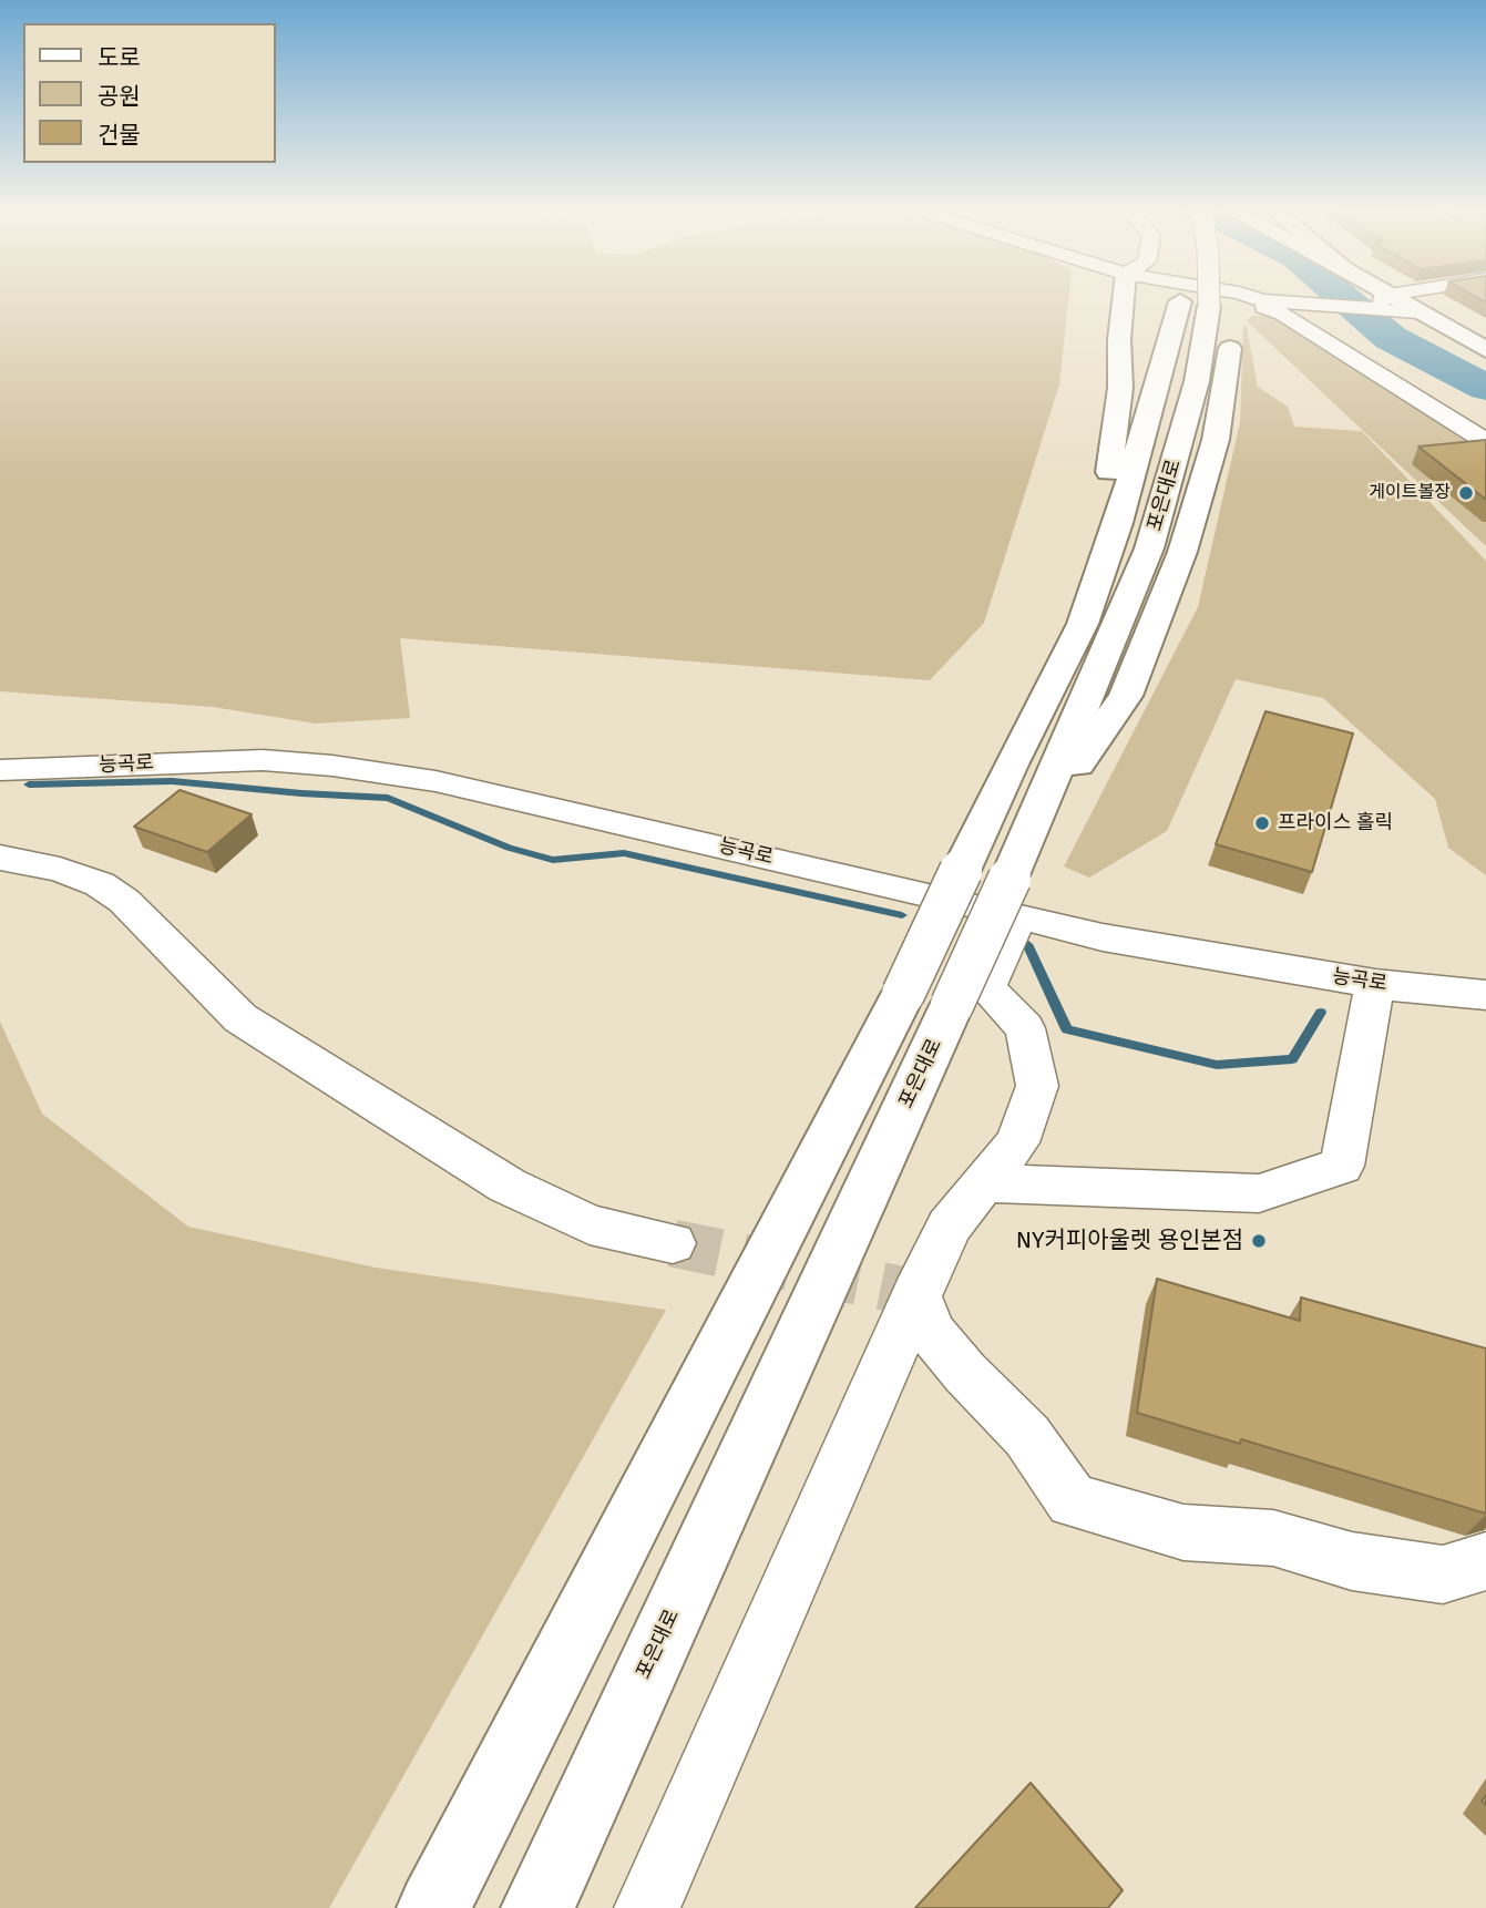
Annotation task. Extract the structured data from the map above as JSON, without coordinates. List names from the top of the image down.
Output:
{
  "streets": {
    "main road": ["포은대로"],
    "street": ["능곡로"]
  },
  "crossings": [
    ["포은대로", "능곡로"]
  ],
  "places": ["게이트볼장", "프라이스 홀릭", "NY커피아울렛 용인본점"],
  "legend": ["도로", "공원", "건물"]
}
